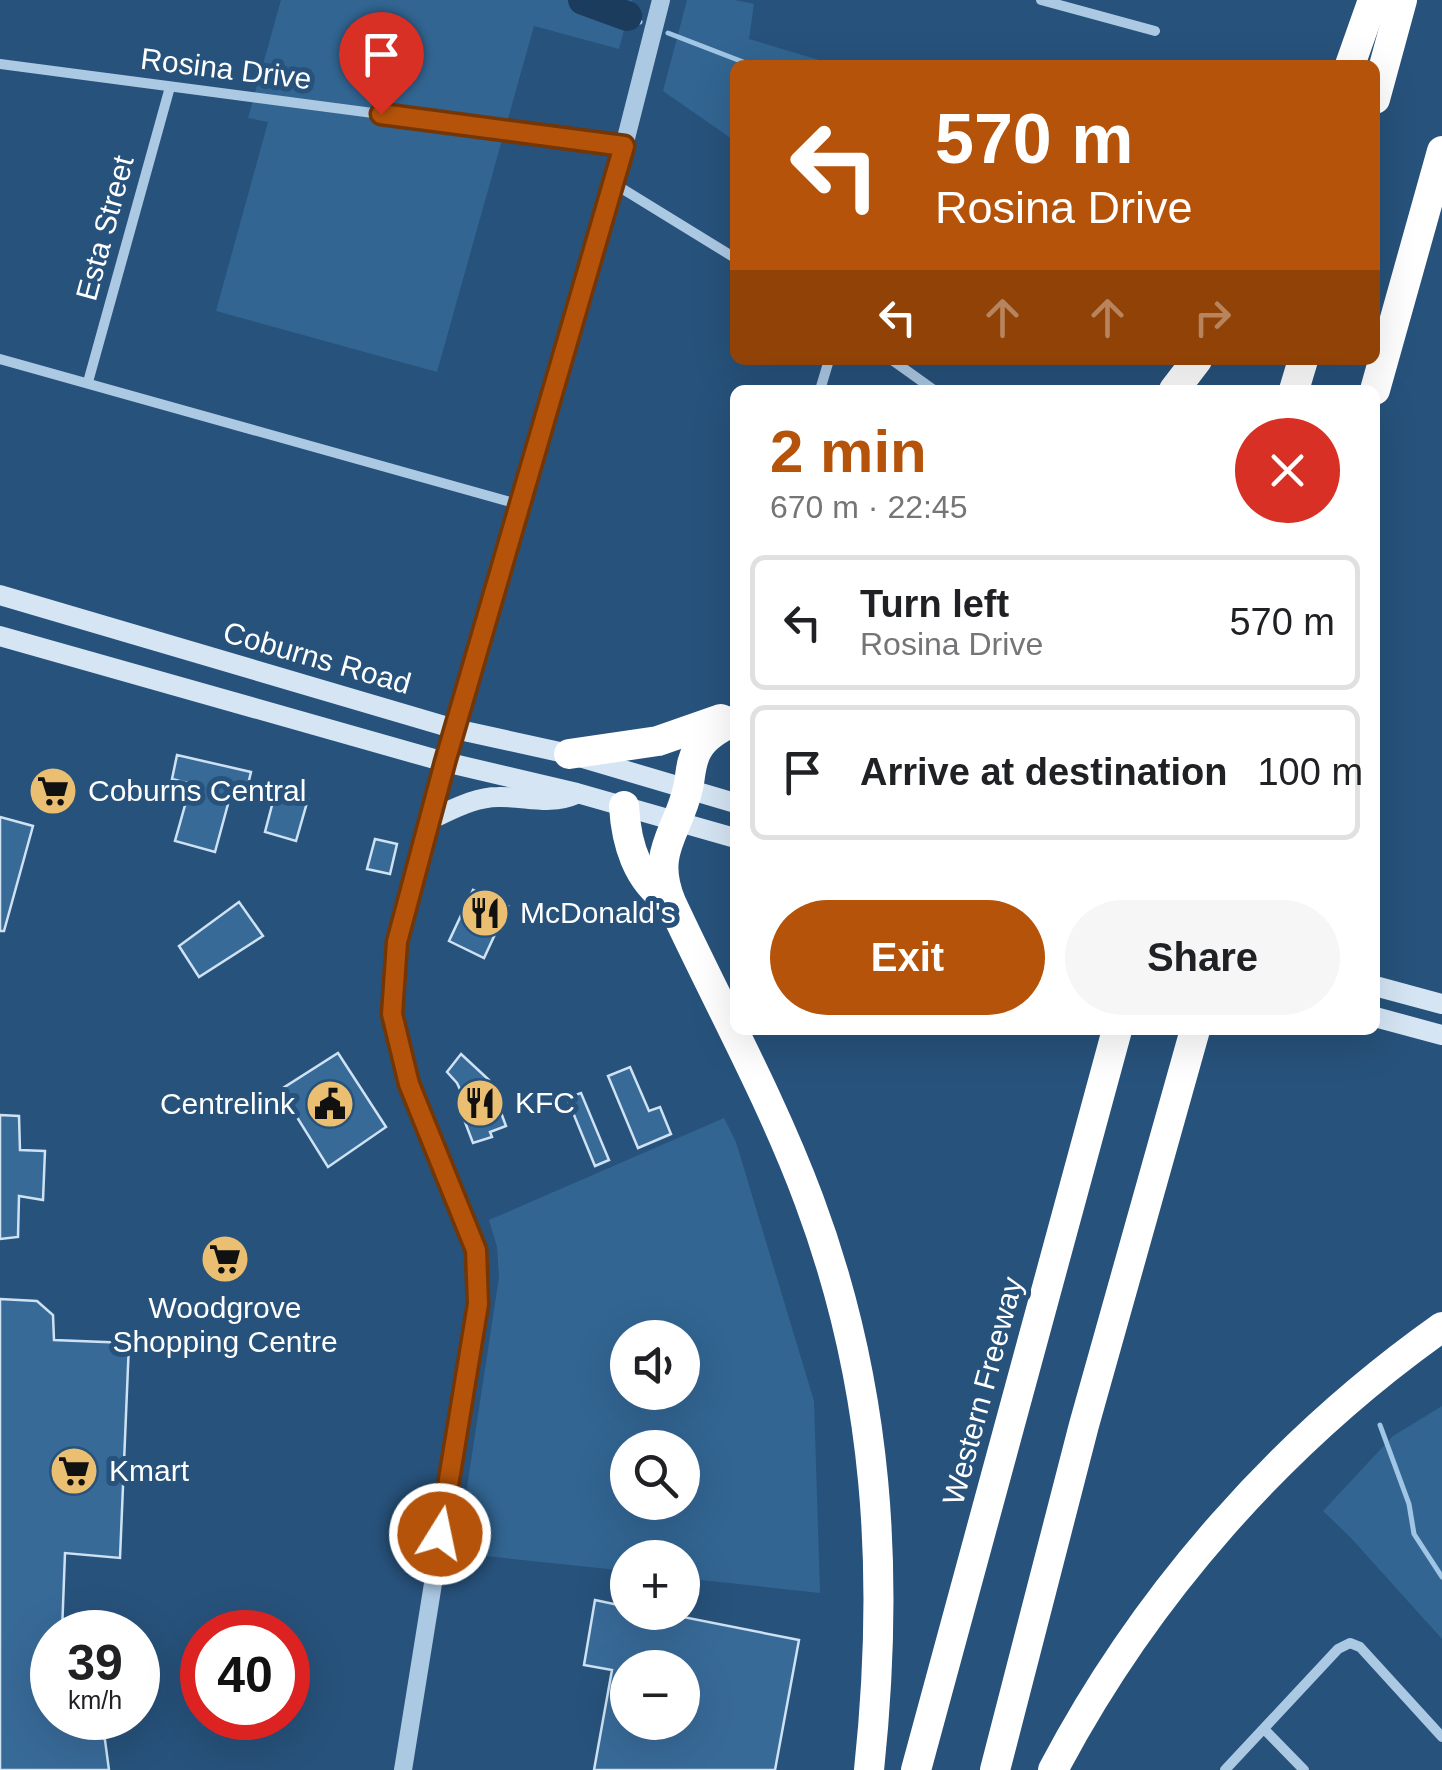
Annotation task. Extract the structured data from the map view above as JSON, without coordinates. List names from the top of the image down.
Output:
{
  "streets": {
    "highway": ["Western Freeway"],
    "main road": ["Coburns Road"],
    "street": ["Rosina Drive", "Esta Street"]
  },
  "crossings": [
    ["Rosina Drive", "Esta Street"]
  ],
  "places": {
    "supermarket": ["Coburns Central", "Woodgrove Shopping Centre", "Kmart"],
    "restaurant": ["McDonald's", "KFC"],
    "public building": ["Centrelink"]
  },
  "page": {
    "turn": ["570 m", "Rosina Drive"],
    "heading": ["2 min", "670 m · 22:45"],
    "list": [
      {
        "name": "Turn left",
        "note": "Rosina Drive",
        "value": "570 m"
      },
      {
        "name": "Arrive at destination",
        "value": "100 m"
      }
    ],
    "buttons": ["Exit", "Share"],
    "map_buttons": ["+", "−"],
    "speed": "39 km/h",
    "limit": "40"
  }
}
